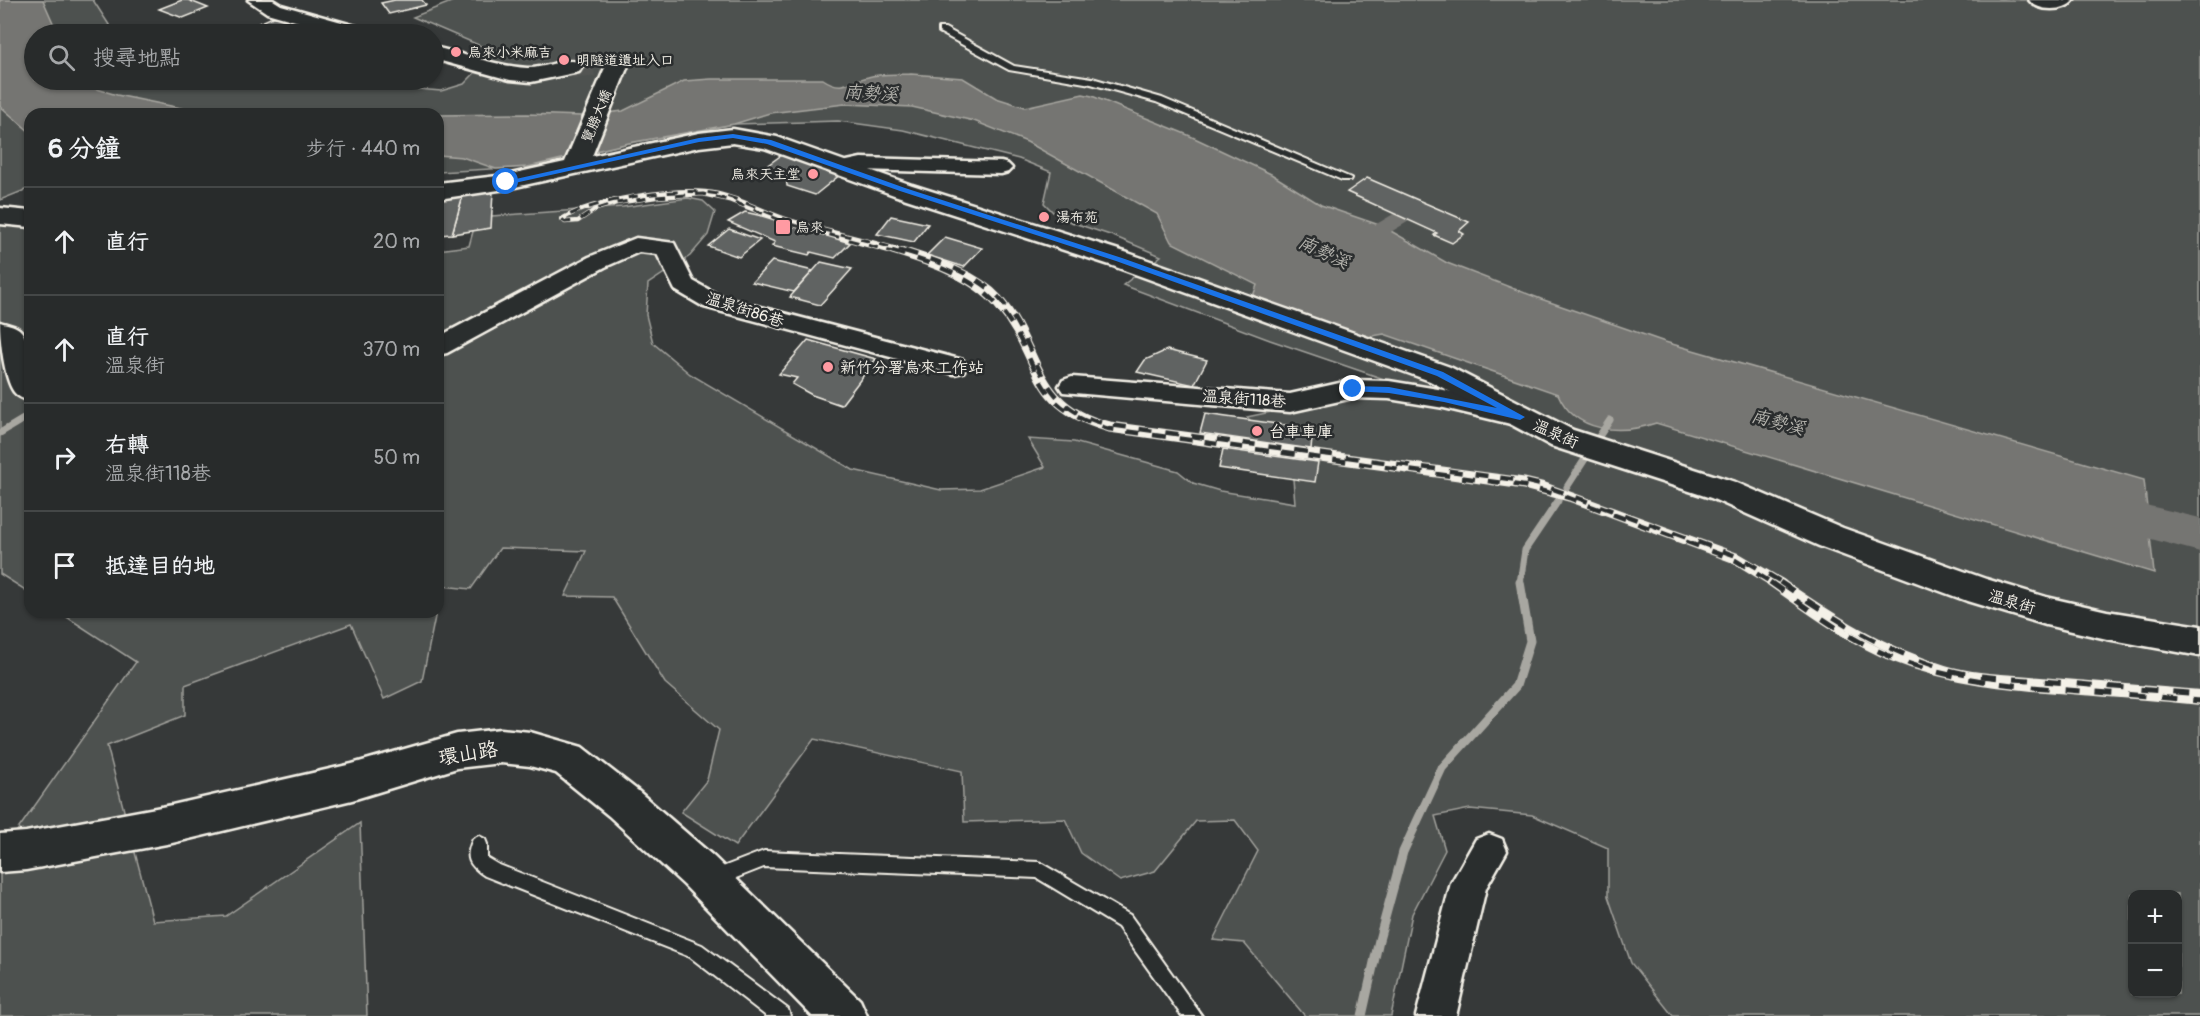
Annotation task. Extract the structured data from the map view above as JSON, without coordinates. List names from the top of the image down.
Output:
{
  "streets": {
    "street": [
      "覽勝大橋",
      "溫泉街86巷",
      "溫泉街118巷",
      "溫泉街",
      "環山路"
    ]
  },
  "crossings": [
    ["覽勝大橋", "溫泉街"],
    ["溫泉街118巷", "溫泉街"]
  ],
  "water": ["南勢溪"],
  "places": {
    "other": [
      "烏來小米麻吉",
      "明隧道遺址入口",
      "烏來天主堂",
      "湯布苑",
      "新竹分署烏來工作站",
      "台車車庫"
    ],
    "transit": ["烏來"]
  },
  "page": {
    "search": "搜尋地點",
    "heading": ["6 分鐘", "步行 · 440 m"],
    "list": [
      ["直行", "20 m"],
      ["直行", "溫泉街", "370 m"],
      ["右轉", "溫泉街118巷", "50 m"],
      "抵達目的地"
    ],
    "map_buttons": ["+", "−"]
  }
}
